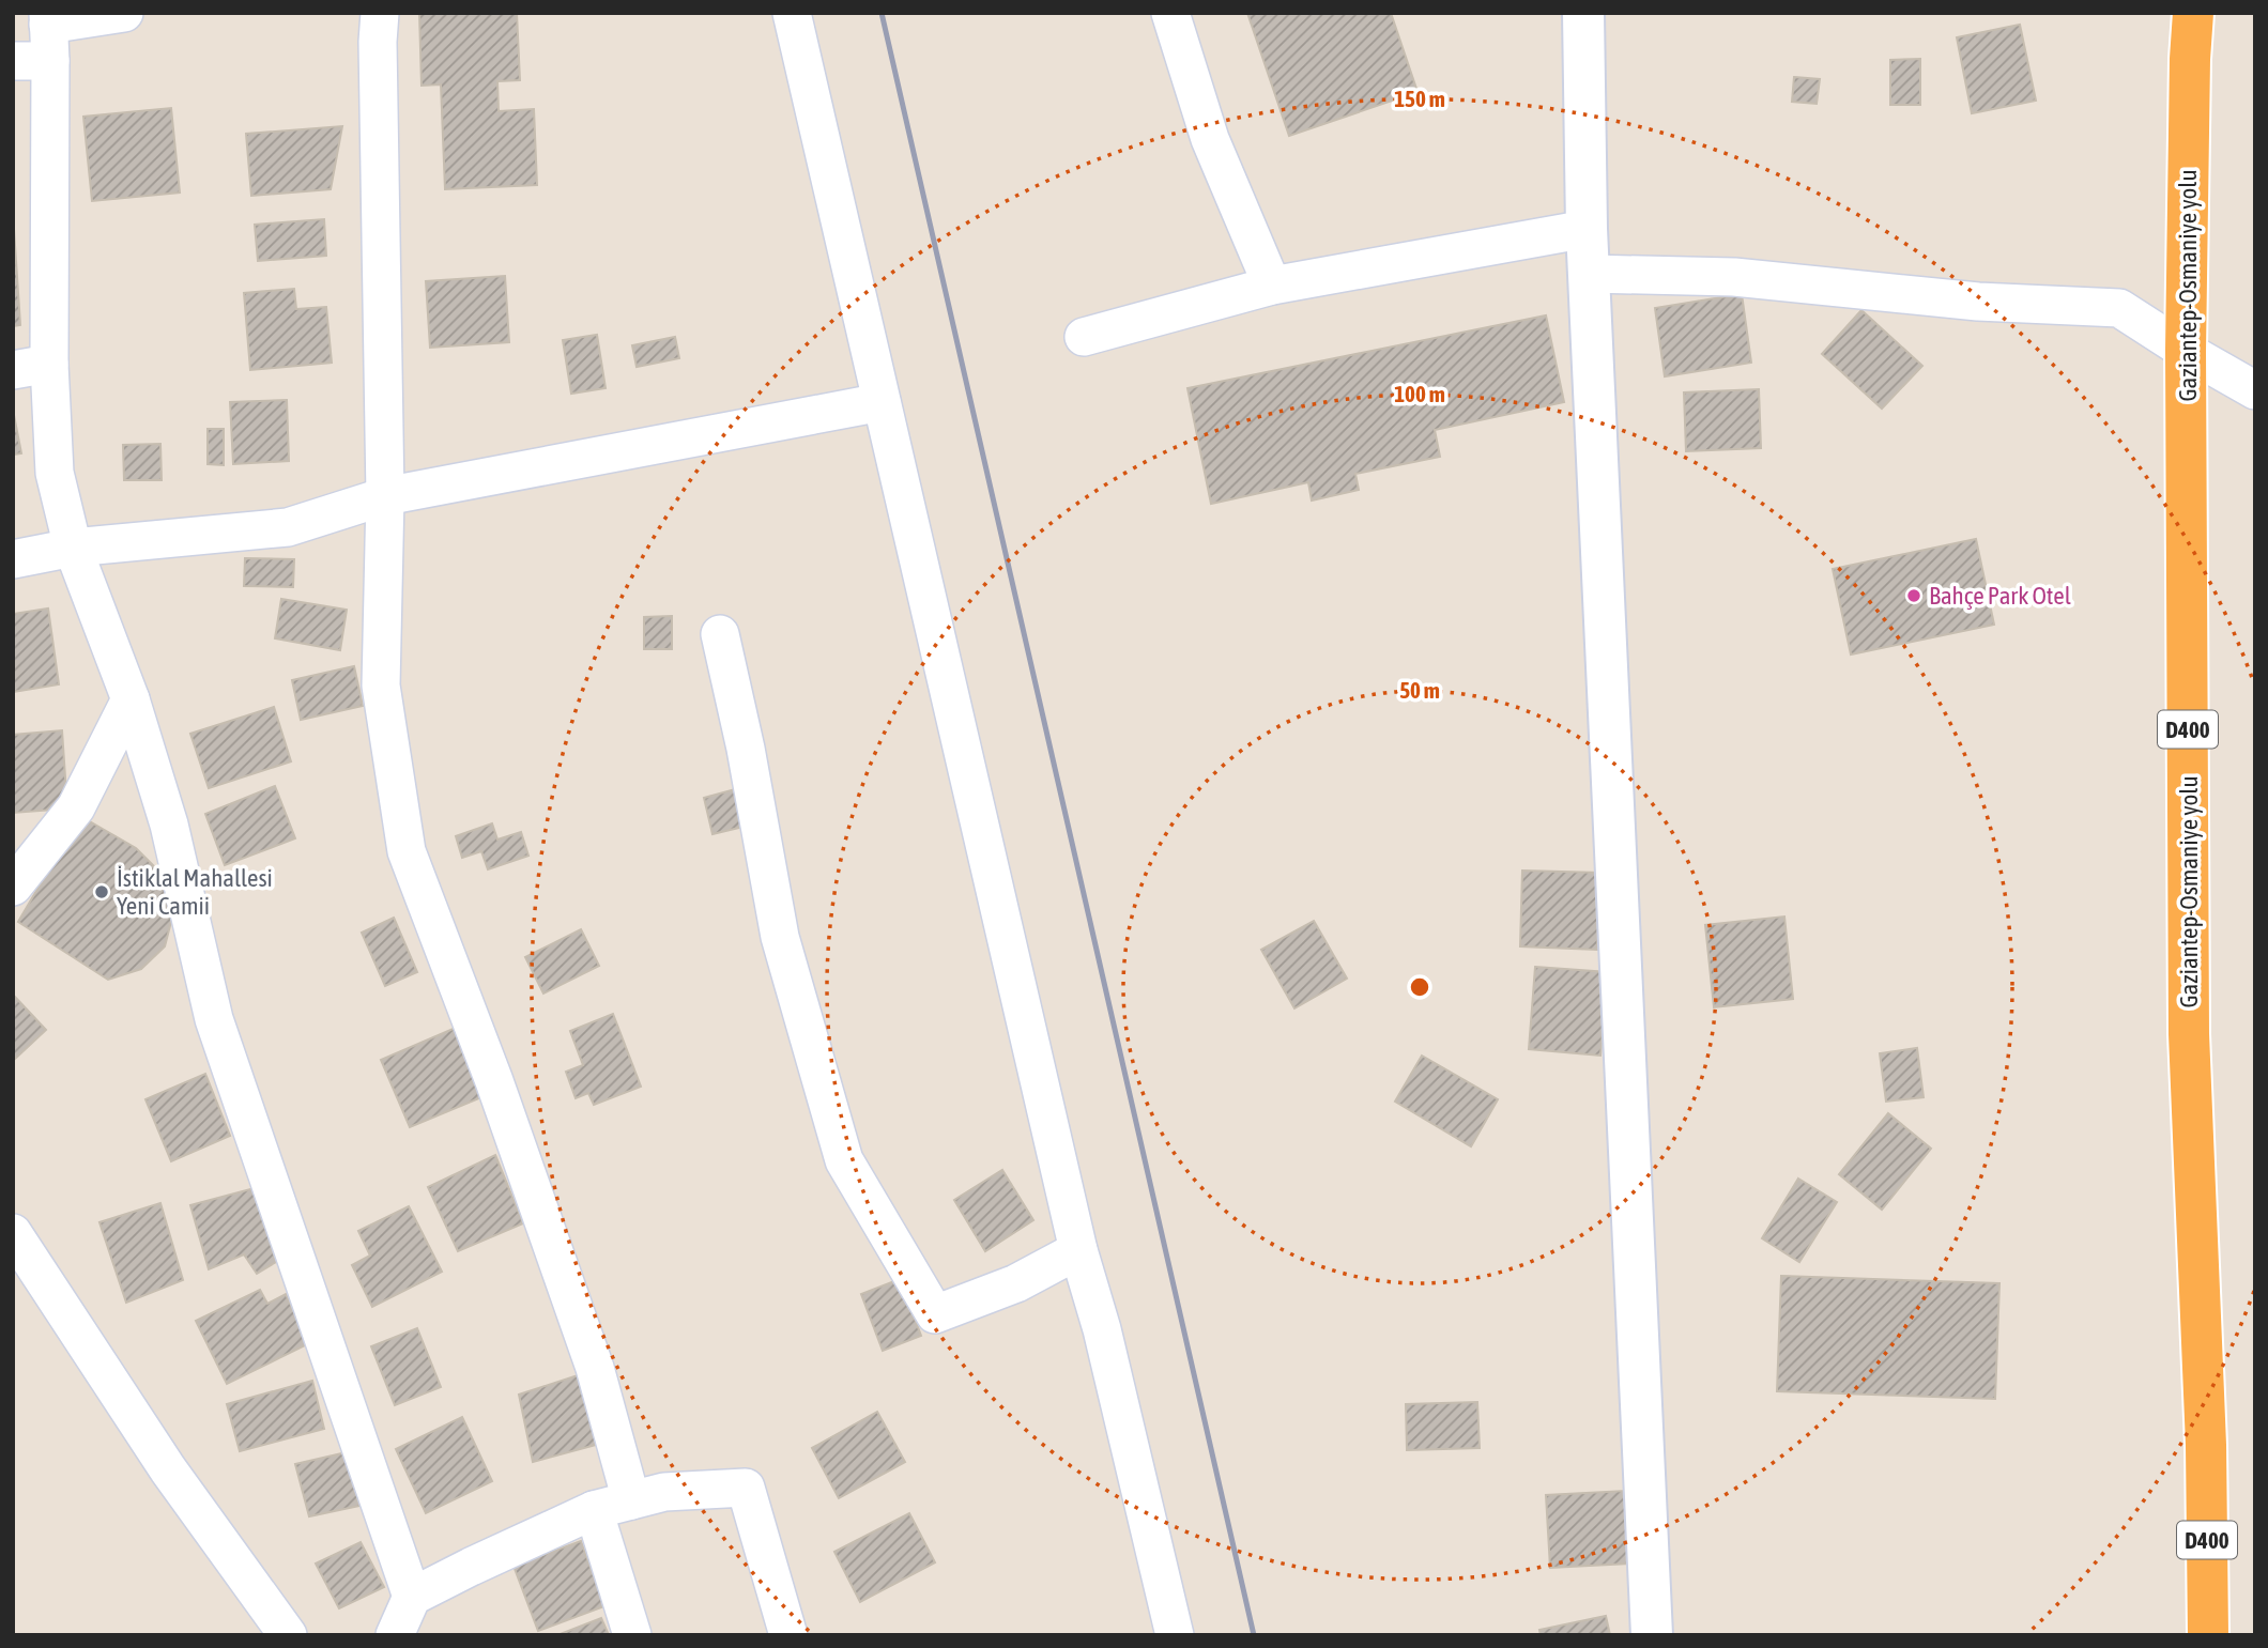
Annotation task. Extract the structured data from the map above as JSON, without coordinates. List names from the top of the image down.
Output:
{
  "streets": {
    "highway": ["Gaziantep-Osmaniye yolu", "D400"]
  },
  "places": ["Bahçe Park Otel", "İstiklal Mahallesi Yeni Camii"],
  "rings": ["150 m", "100 m", "50 m"]
}
